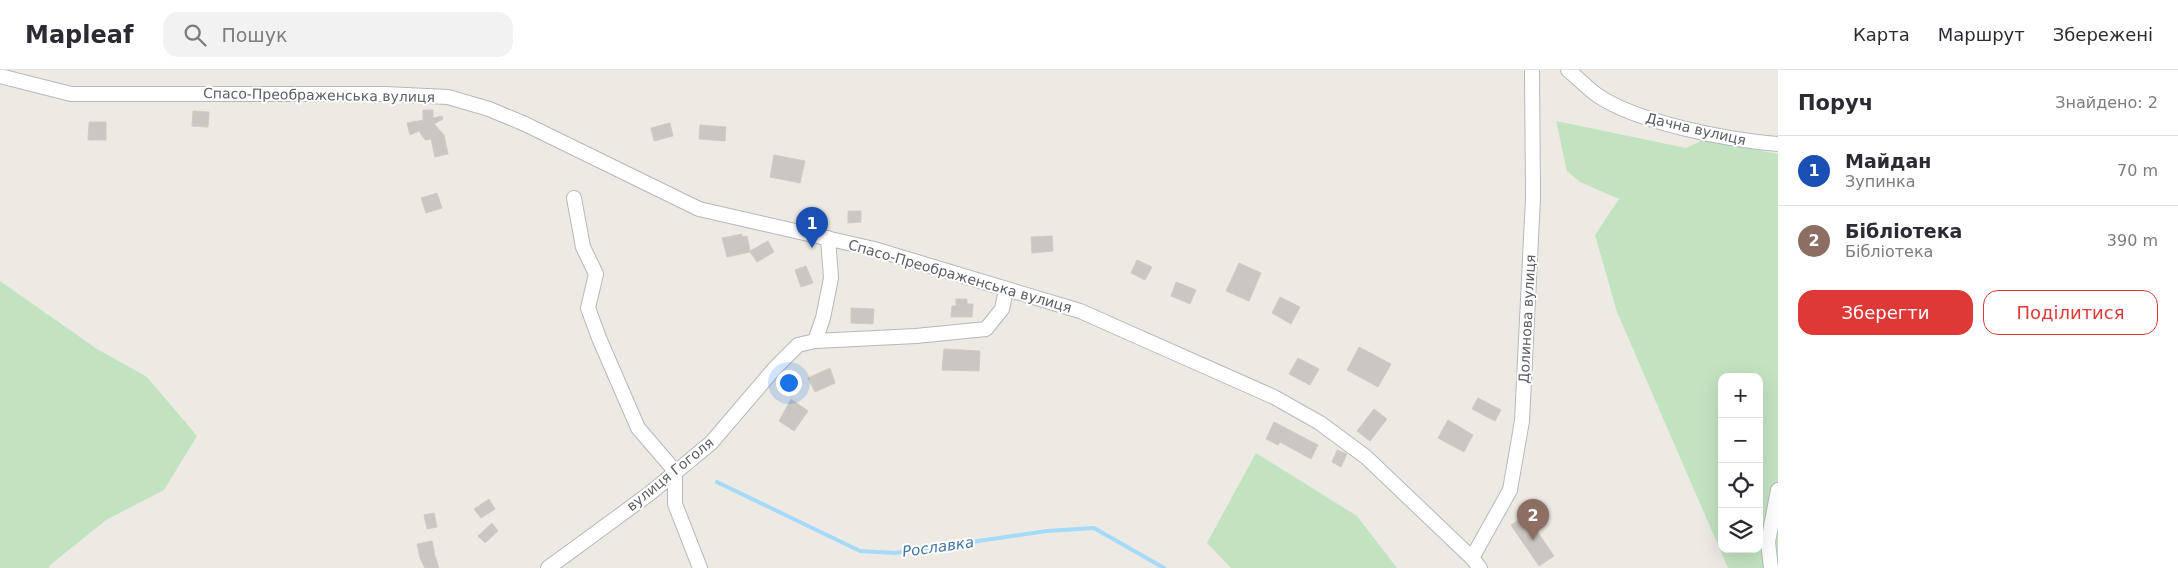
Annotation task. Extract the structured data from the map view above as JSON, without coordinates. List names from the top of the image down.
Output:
{
  "streets": {
    "street": [
      "Спасо-Преображенська вулиця",
      "Дачна вулиця",
      "Долинова вулиця",
      "вулиця Гоголя"
    ]
  },
  "crossings": [
    ["Спасо-Преображенська вулиця", "Долинова вулиця"]
  ],
  "water": ["Рославка"],
  "page": {
    "header": "Mapleaf",
    "search": "Пошук",
    "nav": ["Карта", "Маршрут", "Збережені"],
    "heading": ["Поруч", "Знайдено: 2"],
    "list": [
      {
        "mark": "1",
        "name": "Майдан",
        "note": "Зупинка",
        "value": "70 m"
      },
      {
        "mark": "2",
        "name": "Бібліотека",
        "note": "Бібліотека",
        "value": "390 m"
      }
    ],
    "pins": ["1", "2"],
    "buttons": ["Зберегти", "Поділитися"],
    "map_buttons": ["+", "−"]
  }
}
